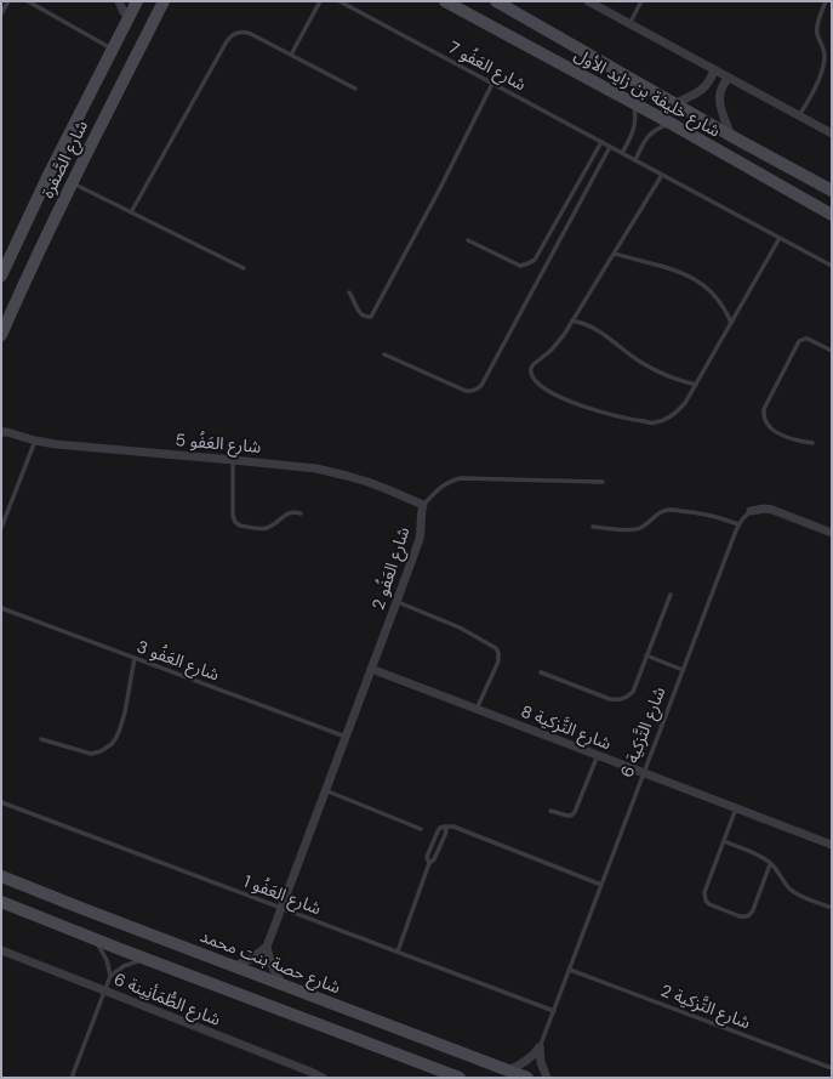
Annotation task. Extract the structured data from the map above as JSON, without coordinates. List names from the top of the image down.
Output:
{
  "streets": {
    "street": [
      "شارع خليفة بن زايد الأول",
      "شارع الصَّفرة",
      "شارع العَفُو 5",
      "شارع العَفُو 2",
      "شارع التَّزكية 8",
      "شارع التَّزكية 6",
      "شارع حصة بنت محمد",
      "شارع الطُّمَأنِينة 6"
    ],
    "lane": [
      "شارع العَفُو 7",
      "شارع العَفُو 3",
      "شارع العَفُو 1",
      "شارع التَّزكية 2"
    ]
  },
  "crossings": [
    ["شارع العَفُو 5", "شارع العَفُو 2"],
    ["شارع العَفُو 2", "شارع العَفُو 3"],
    ["شارع العَفُو 2", "شارع التَّزكية 8"],
    ["شارع العَفُو 2", "شارع العَفُو 1"],
    ["شارع التَّزكية 8", "شارع التَّزكية 6"],
    ["شارع التَّزكية 6", "شارع العَفُو 1"],
    ["شارع التَّزكية 6", "شارع حصة بنت محمد"],
    ["شارع التَّزكية 6", "شارع التَّزكية 2"]
  ]
}
